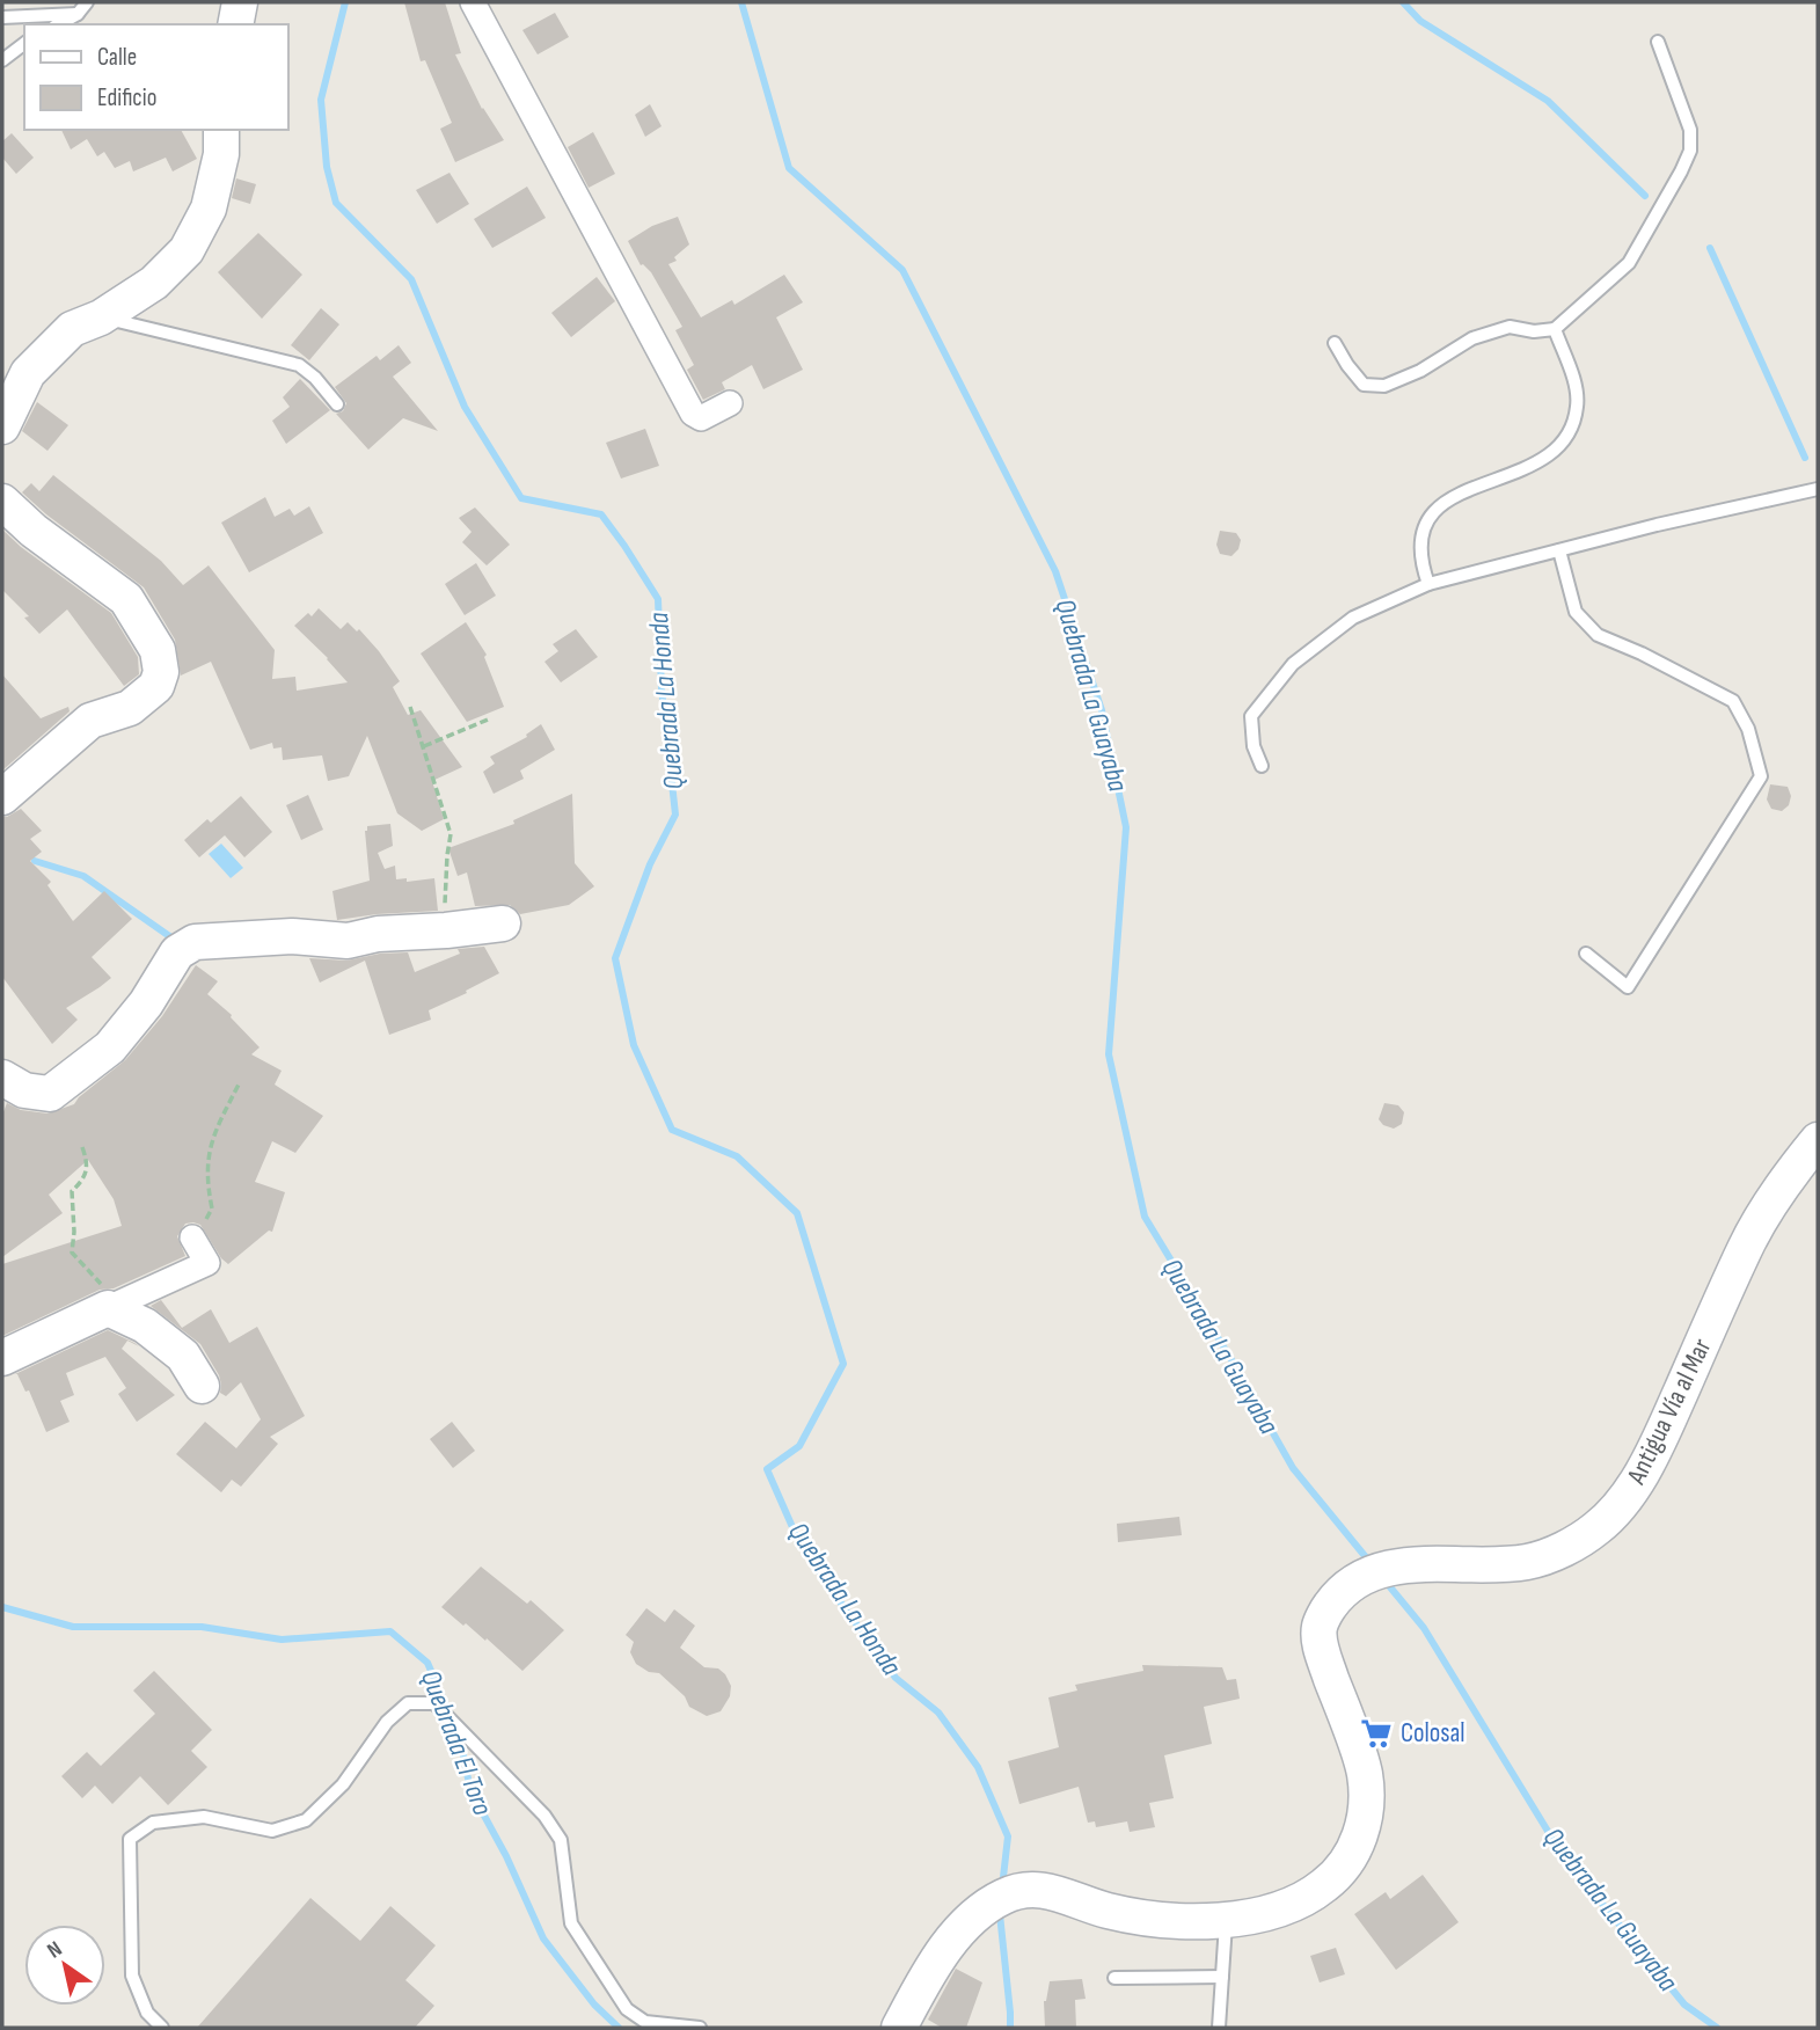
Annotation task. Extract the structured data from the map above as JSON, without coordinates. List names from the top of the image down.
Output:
{
  "streets": {
    "street": ["Antigua Vía al Mar"]
  },
  "water": ["Quebrada La Guayaba", "Quebrada La Honda", "Quebrada El Toro"],
  "places": {
    "supermarket": ["Colosal"]
  },
  "legend": ["Calle", "Edificio"],
  "north": "top left"
}
